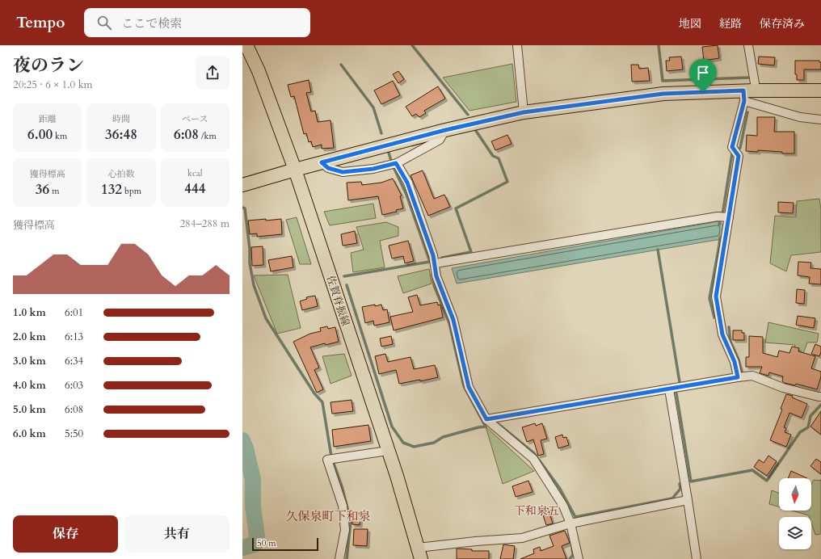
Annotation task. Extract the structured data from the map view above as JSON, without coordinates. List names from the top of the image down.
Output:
{
  "streets": {
    "main road": ["佐賀脊振線"]
  },
  "districts": ["下和泉五", "久保泉町下和泉"],
  "scale_bar": "50 m",
  "north": "bottom",
  "page": {
    "header": "Tempo",
    "search": "ここで検索",
    "nav": ["地図", "経路", "保存済み"],
    "heading": ["夜のラン", "20:25 · 6 × 1.0 km"],
    "stats": [
      ["距離", "6.00 km"],
      ["時間", "36:48"],
      ["ペース", "6:08 /km"],
      ["獲得標高", "36 m"],
      ["心拍数", "132 bpm"],
      ["kcal", "444"]
    ],
    "chart": ["獲得標高", "284–288 m"],
    "list": [
      {
        "name": "1.0 km",
        "note": "6:01"
      },
      {
        "name": "2.0 km",
        "note": "6:13"
      },
      {
        "name": "3.0 km",
        "note": "6:34"
      },
      {
        "name": "4.0 km",
        "note": "6:03"
      },
      {
        "name": "5.0 km",
        "note": "6:08"
      },
      {
        "name": "6.0 km",
        "note": "5:50"
      }
    ],
    "buttons": ["保存", "共有"],
    "scale": "50 m"
  }
}
